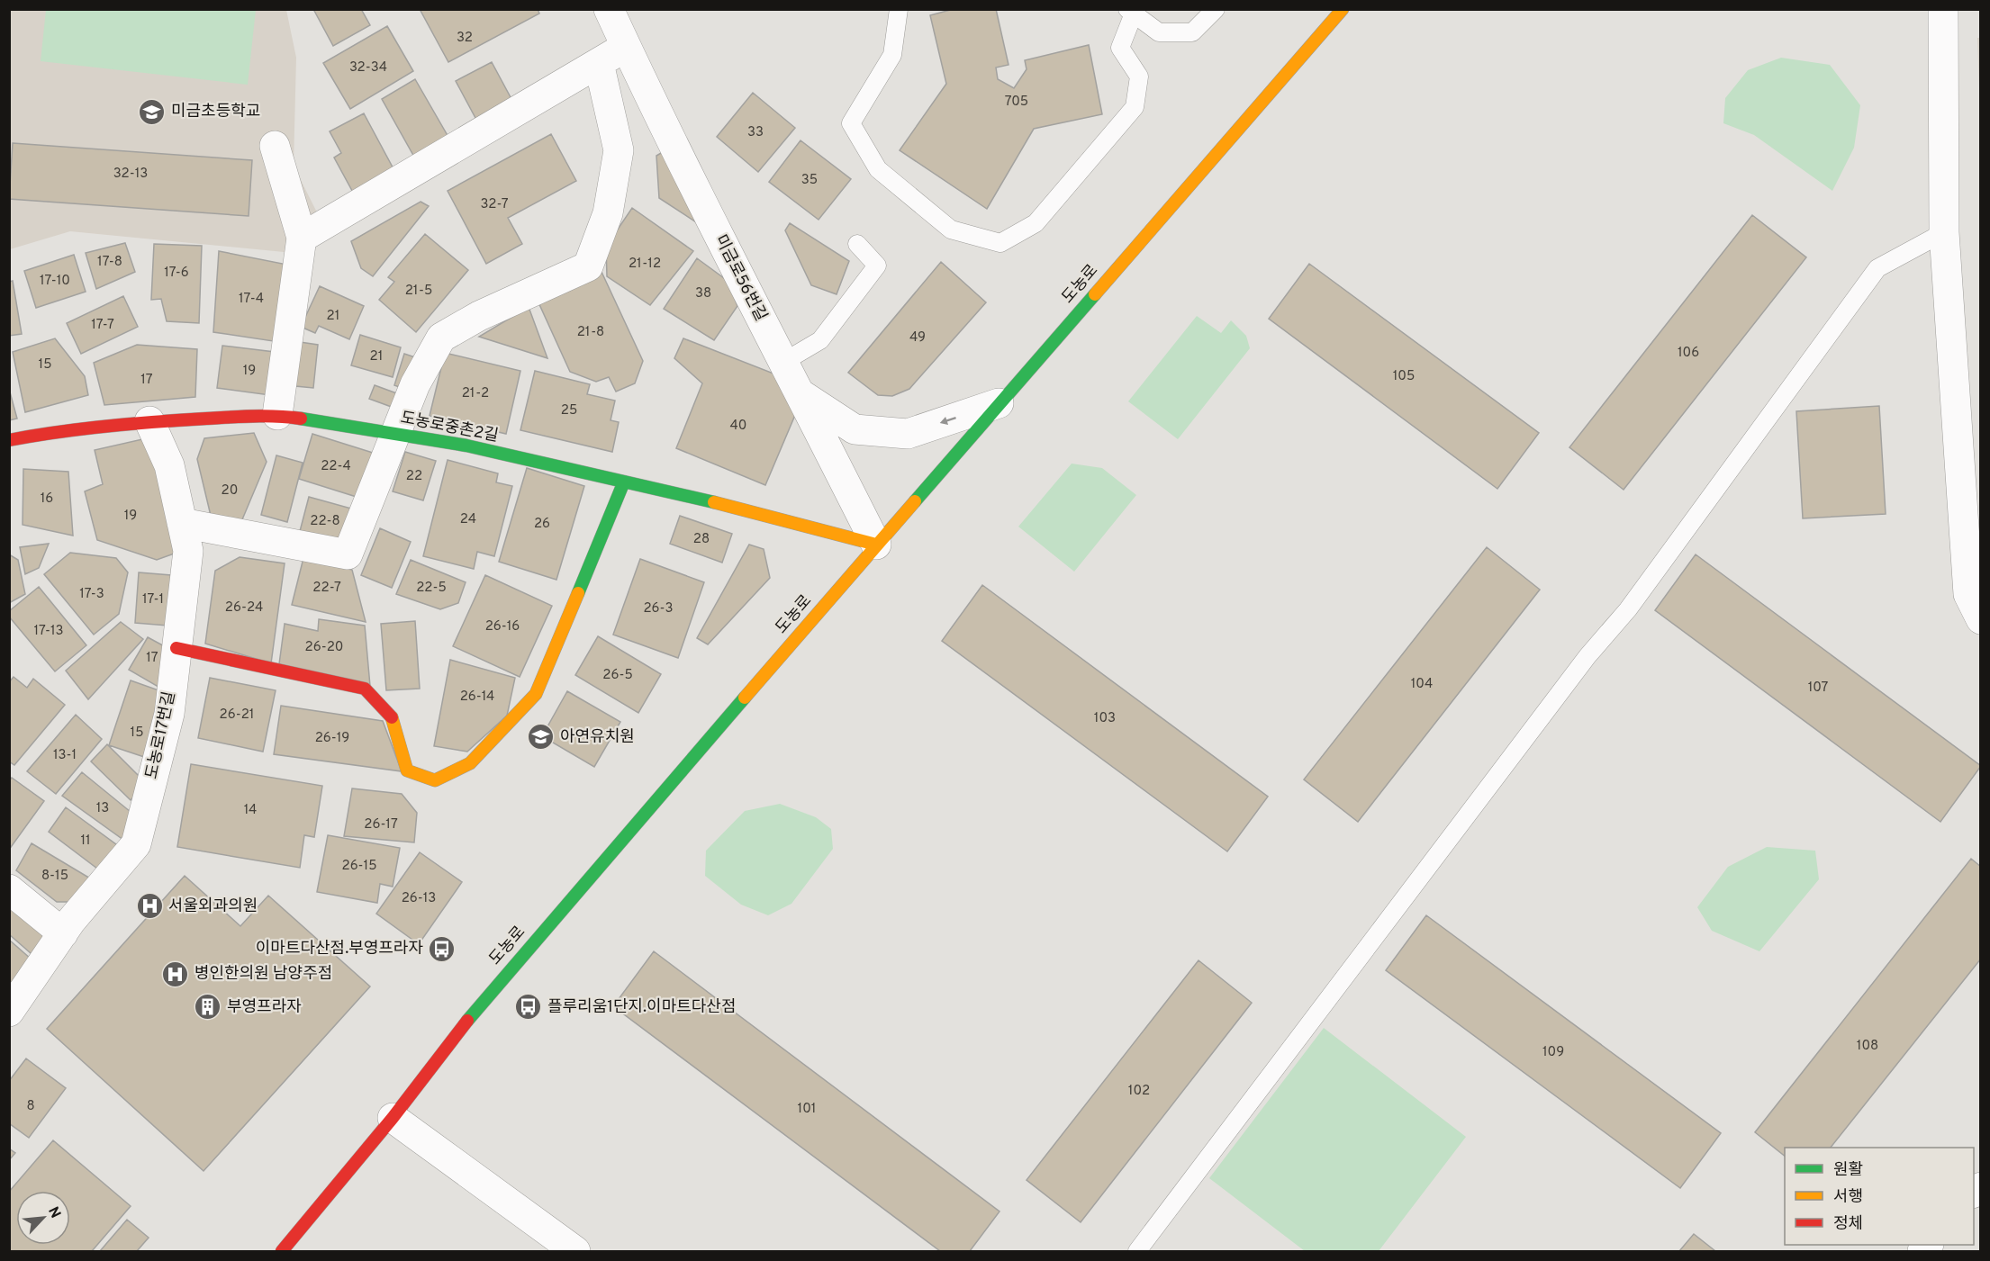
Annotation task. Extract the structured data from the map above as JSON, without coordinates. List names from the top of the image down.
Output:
{
  "streets": {
    "street": [
      "미금로56번길",
      "도농로",
      "도농로중촌2길",
      "도농로17번길"
    ]
  },
  "crossings": [
    ["미금로56번길", "도농로"],
    ["미금로56번길", "도농로중촌2길"],
    ["도농로", "도농로중촌2길"],
    ["도농로중촌2길", "도농로17번길"]
  ],
  "places": {
    "school or university": ["미금초등학교", "아연유치원"],
    "hospital": ["서울외과의원", "병인한의원 남양주점"],
    "bus stop": ["이마트다산점.부영프라자", "플루리움1단지.이마트다산점"],
    "building": ["부영프라자"]
  },
  "house_numbers": [
    "32",
    "32-34",
    "705",
    "33",
    "32-13",
    "35",
    "32-7",
    "17-8",
    "21-12",
    "17-6",
    "17-10",
    "21-5",
    "38",
    "17-4",
    "21",
    "17-7",
    "21-8",
    "49",
    "106",
    "21",
    "15",
    "19",
    "105",
    "17",
    "21-2",
    "25",
    "40",
    "22-4",
    "22",
    "20",
    "16",
    "19",
    "24",
    "22-8",
    "26",
    "28",
    "22-7",
    "22-5",
    "17-3",
    "17-1",
    "26-24",
    "26-3",
    "26-16",
    "17-13",
    "26-20",
    "17",
    "26-5",
    "104",
    "107",
    "26-14",
    "26-21",
    "103",
    "15",
    "26-19",
    "13-1",
    "13",
    "14",
    "26-17",
    "11",
    "26-15",
    "8-15",
    "26-13",
    "108",
    "109",
    "102",
    "8",
    "101"
  ],
  "legend": ["원활", "서행", "정체"],
  "north": "top right"
}
